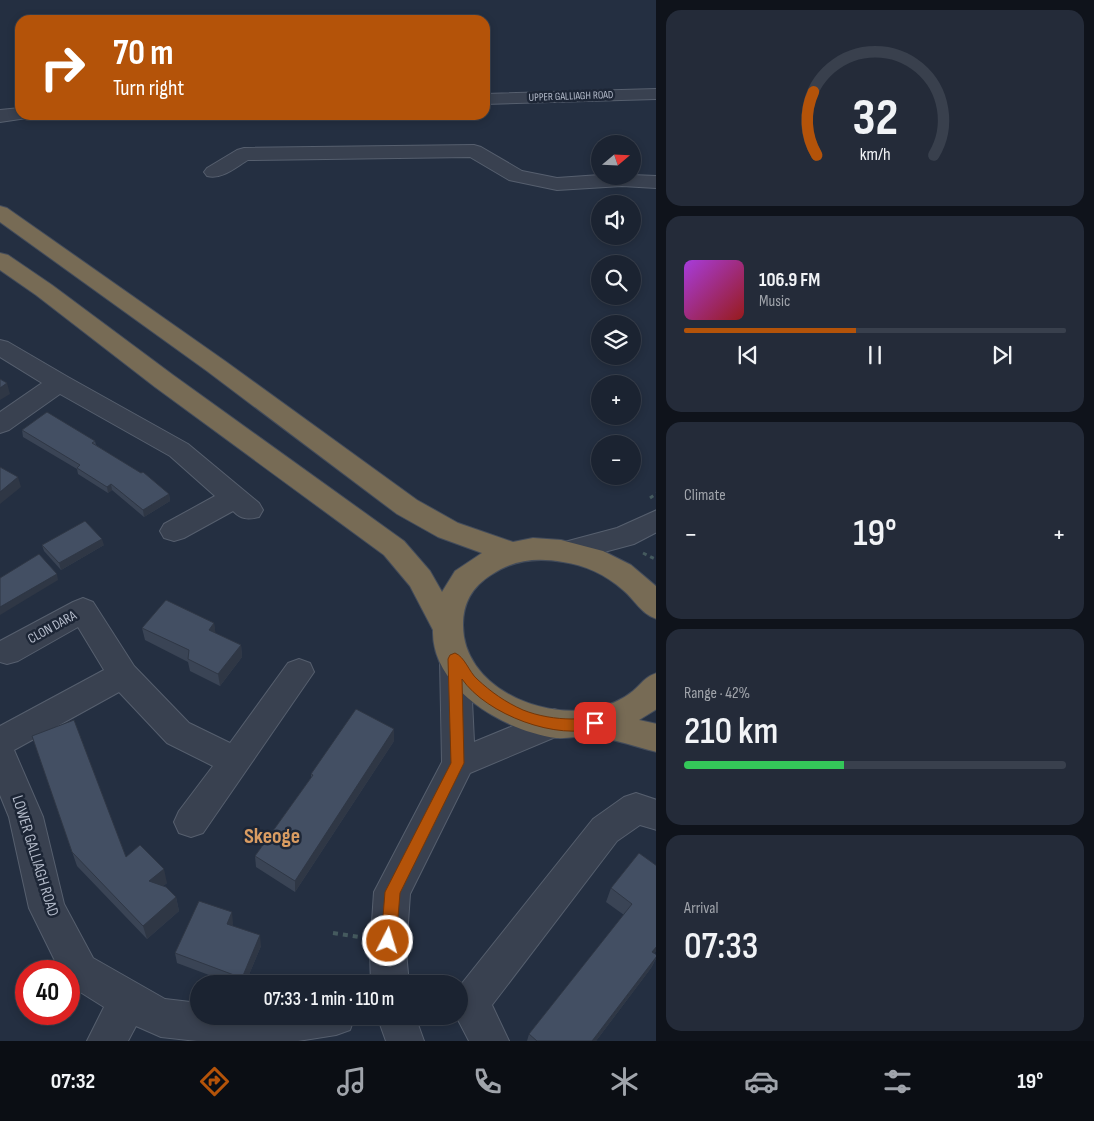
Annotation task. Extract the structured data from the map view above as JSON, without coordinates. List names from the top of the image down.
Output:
{
  "streets": {
    "street": ["UPPER GALLIAGH ROAD", "CLON DARA", "LOWER GALLIAGH ROAD"]
  },
  "districts": ["Skeoge"],
  "north": "right",
  "page": {
    "turn": ["70 m", "Turn right"],
    "map_buttons": ["+", "−"],
    "song": ["106.9 FM", "Music"],
    "tile": [
      "Climate",
      ["Range · 42%", "210 km"],
      ["Arrival", "07:33"]
    ],
    "heat": ["−", "19°", "+"],
    "limit": "40",
    "trip": "07:33 · 1 min · 110 m",
    "tabs": ["07:32", "19°"],
    "gauge": ["32", "km/h"]
  }
}
